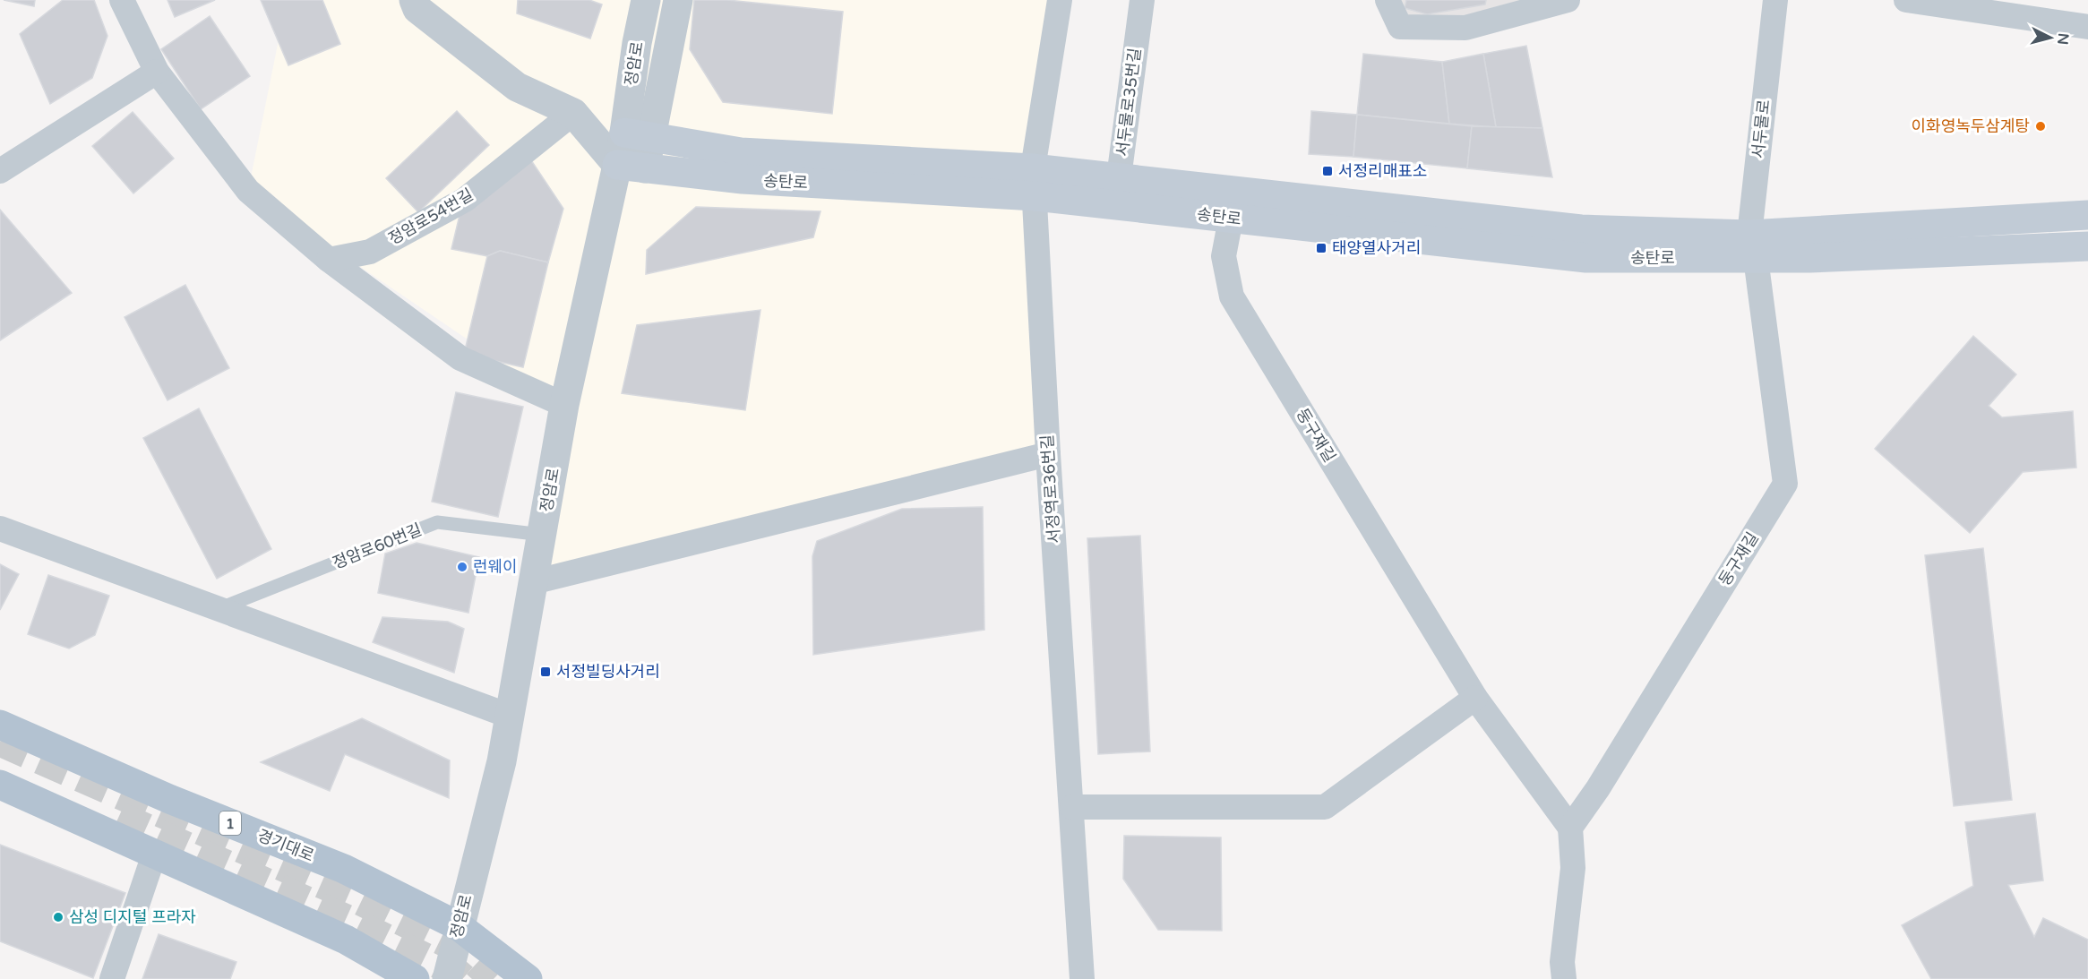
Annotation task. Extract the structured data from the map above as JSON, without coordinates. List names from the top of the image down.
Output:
{
  "streets": {
    "main road": ["송탄로", "1", "경기대로"],
    "street": [
      "정암로",
      "서두물로35번길",
      "서두물로",
      "정암로54번길",
      "둥구재길",
      "서정역로36번길"
    ],
    "lane": ["정암로60번길"]
  },
  "crossings": [
    ["정암로", "송탄로"],
    ["정암로", "정암로60번길"],
    ["정암로", "경기대로"],
    ["서두물로35번길", "송탄로"],
    ["서두물로", "송탄로"],
    ["서두물로", "둥구재길"],
    ["송탄로", "둥구재길"],
    ["송탄로", "서정역로36번길"]
  ],
  "places": {
    "other": ["이화영녹두삼계탕", "런웨이", "삼성 디지털 프라자"],
    "transit": ["서정리매표소", "태양열사거리", "서정빌딩사거리"]
  },
  "north": "right"
}
